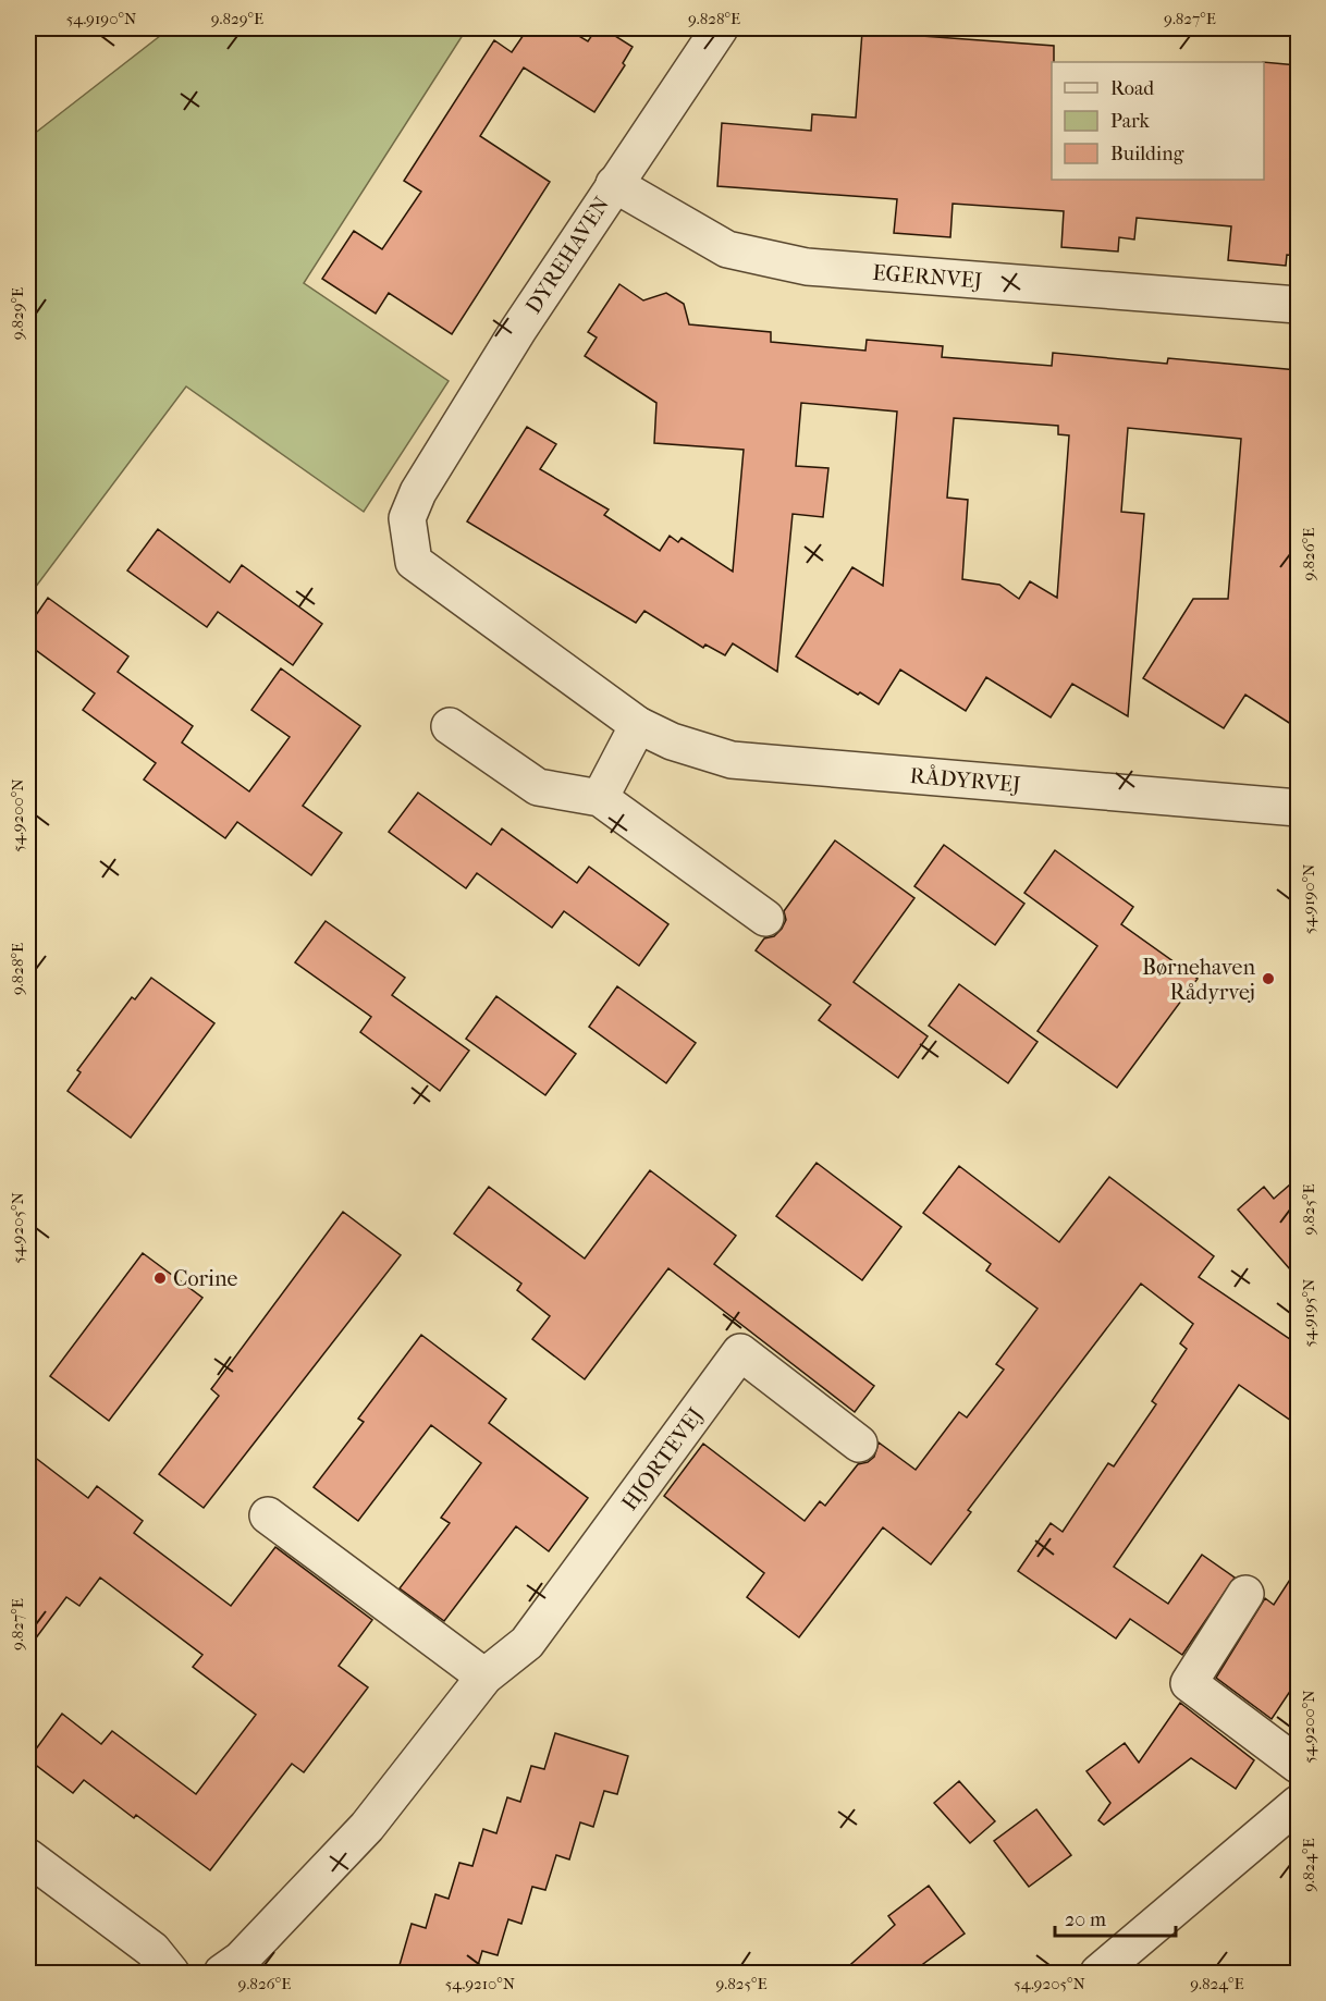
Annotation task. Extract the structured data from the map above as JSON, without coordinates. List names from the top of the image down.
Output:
{
  "streets": {
    "street": [
      "DYREHAVEN",
      "EGERNVEJ",
      "RÅDYRVEJ",
      "HJORTEVEJ"
    ]
  },
  "crossings": [
    ["DYREHAVEN", "EGERNVEJ"],
    ["DYREHAVEN", "RÅDYRVEJ"]
  ],
  "places": ["Børnehaven Rådyrvej", "Corine"],
  "legend": ["Road", "Park", "Building"],
  "scale_bar": "20 m",
  "coordinates": [
    "54.9190°N",
    "9.829°E",
    "9.828°E",
    "9.827°E",
    "9.826°E",
    "54.9200°N",
    "9.825°E",
    "54.9205°N",
    "54.9195°N",
    "9.824°E",
    "54.9210°N"
  ]
}
